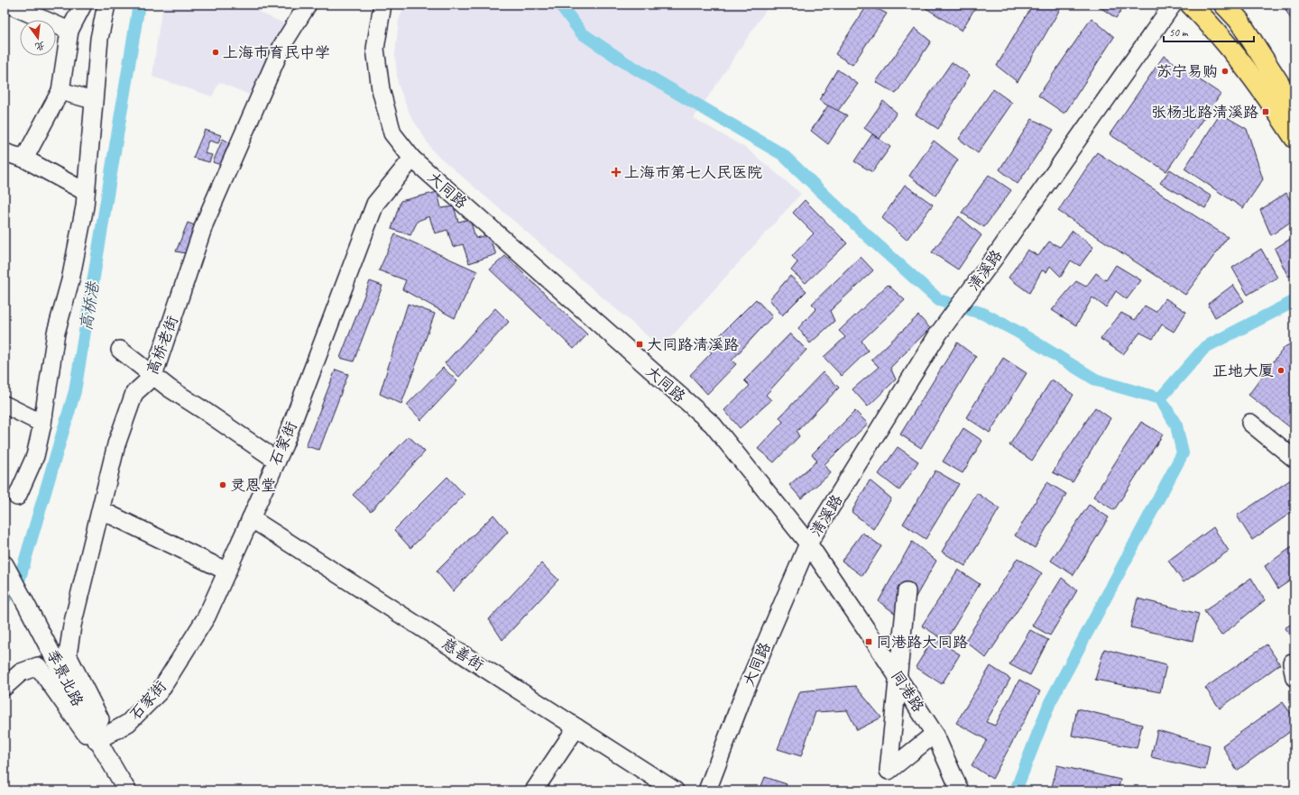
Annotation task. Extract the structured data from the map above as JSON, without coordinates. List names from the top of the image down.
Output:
{
  "streets": {
    "street": [
      "大同路",
      "清溪路",
      "高桥老街",
      "石家街",
      "慈善街",
      "季景北路",
      "同港路"
    ]
  },
  "crossings": [
    ["大同路", "清溪路"],
    ["大同路", "石家街"],
    ["大同路", "同港路"],
    ["清溪路", "同港路"],
    ["高桥老街", "石家街"],
    ["高桥老街", "季景北路"],
    ["石家街", "慈善街"],
    ["石家街", "季景北路"]
  ],
  "water": ["高桥港"],
  "places": {
    "other": [
      "上海市育民中学",
      "苏宁易购",
      "正地大厦",
      "灵恩堂"
    ],
    "transit": ["张杨北路清溪路", "大同路清溪路", "同港路大同路"],
    "health": ["上海市第七人民医院"]
  },
  "scale_bar": "50 m",
  "north": "bottom"
}
